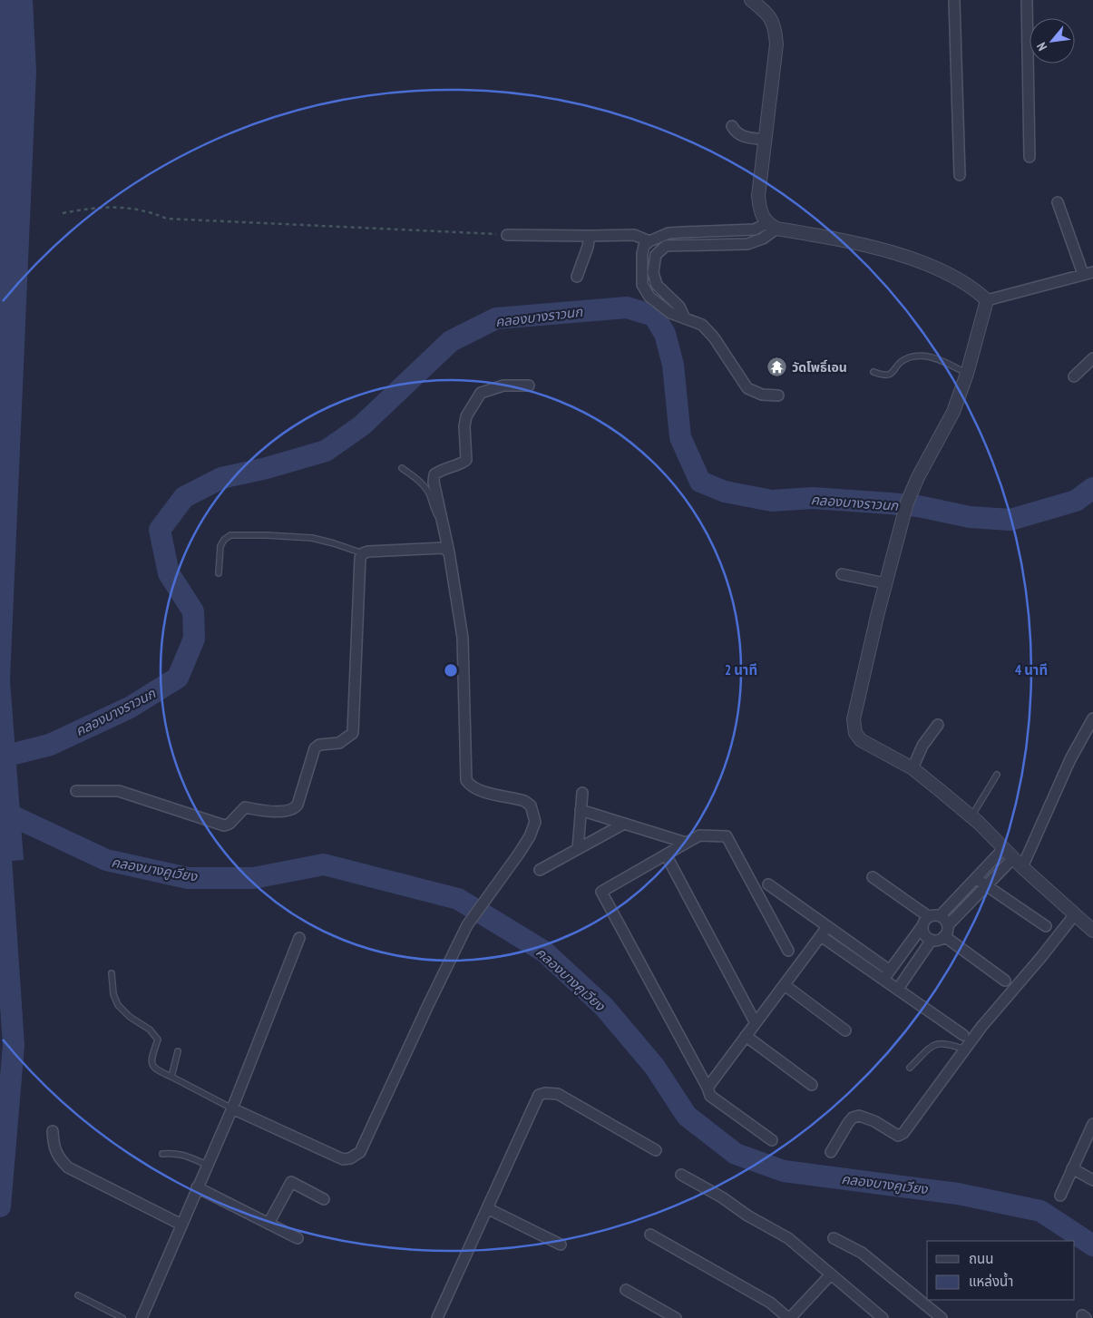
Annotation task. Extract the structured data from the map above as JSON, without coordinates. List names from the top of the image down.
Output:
{
  "water": ["คลองบางราวนก", "คลองบางคูเวียง"],
  "places": {
    "temple": ["วัดโพธิ์เอน"]
  },
  "legend": ["ถนน", "แหล่งน้ำ"],
  "north": "bottom left",
  "rings": ["2 นาที", "4 นาที"]
}
